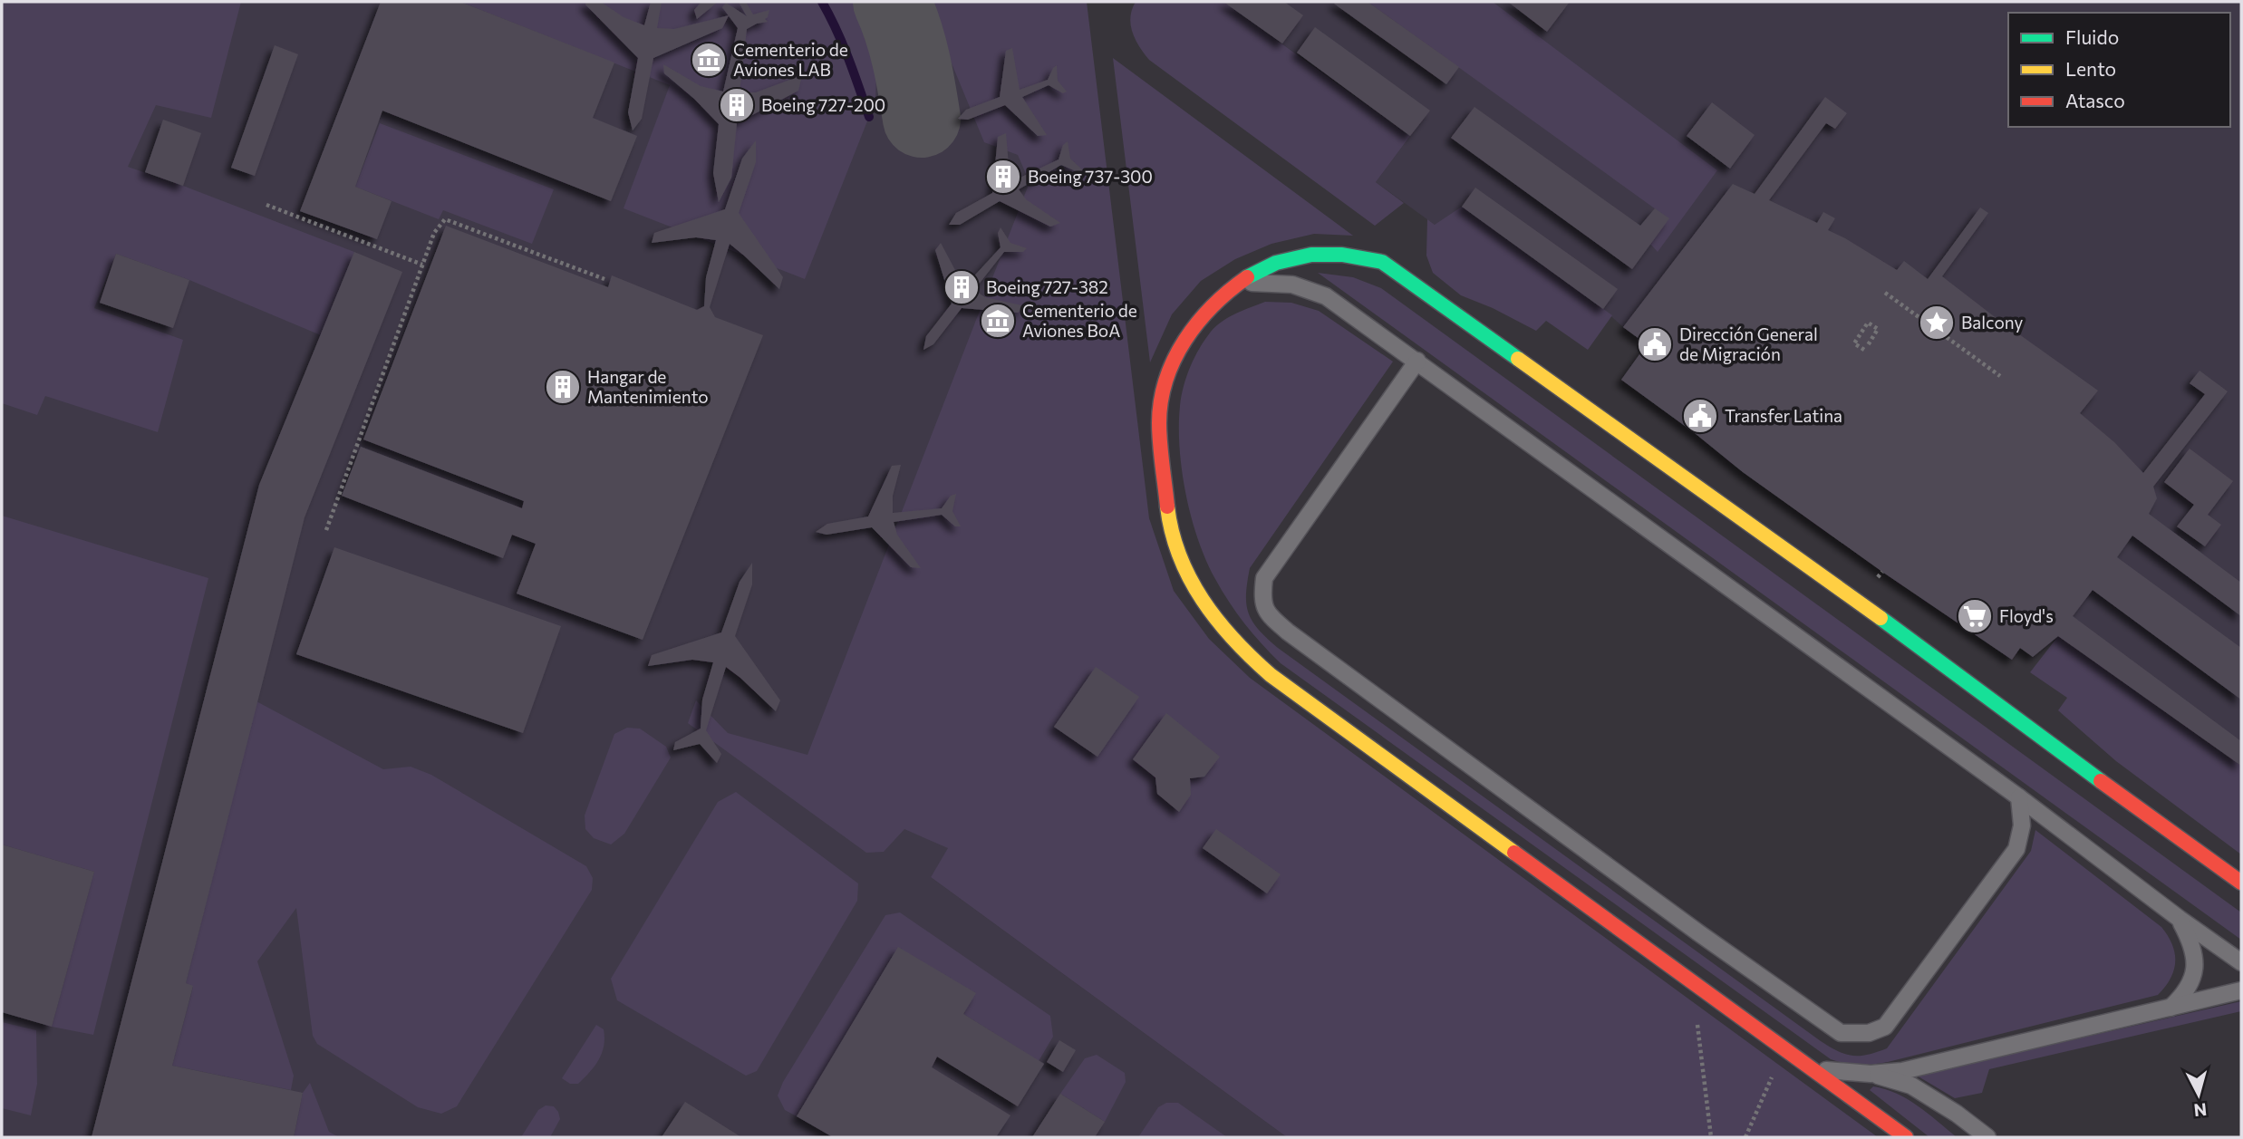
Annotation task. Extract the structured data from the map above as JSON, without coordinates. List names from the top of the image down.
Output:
{
  "places": {
    "museum": ["Cementerio de Aviones LAB", "Cementerio de Aviones BoA"],
    "building": [
      "Boeing 727-200",
      "Boeing 737-300",
      "Boeing 727-382",
      "Hangar de Mantenimiento"
    ],
    "place": ["Balcony"],
    "public building": ["Dirección General de Migración", "Transfer Latina"],
    "supermarket": ["Floyd's"]
  },
  "legend": ["Fluido", "Lento", "Atasco"],
  "north": "bottom"
}
